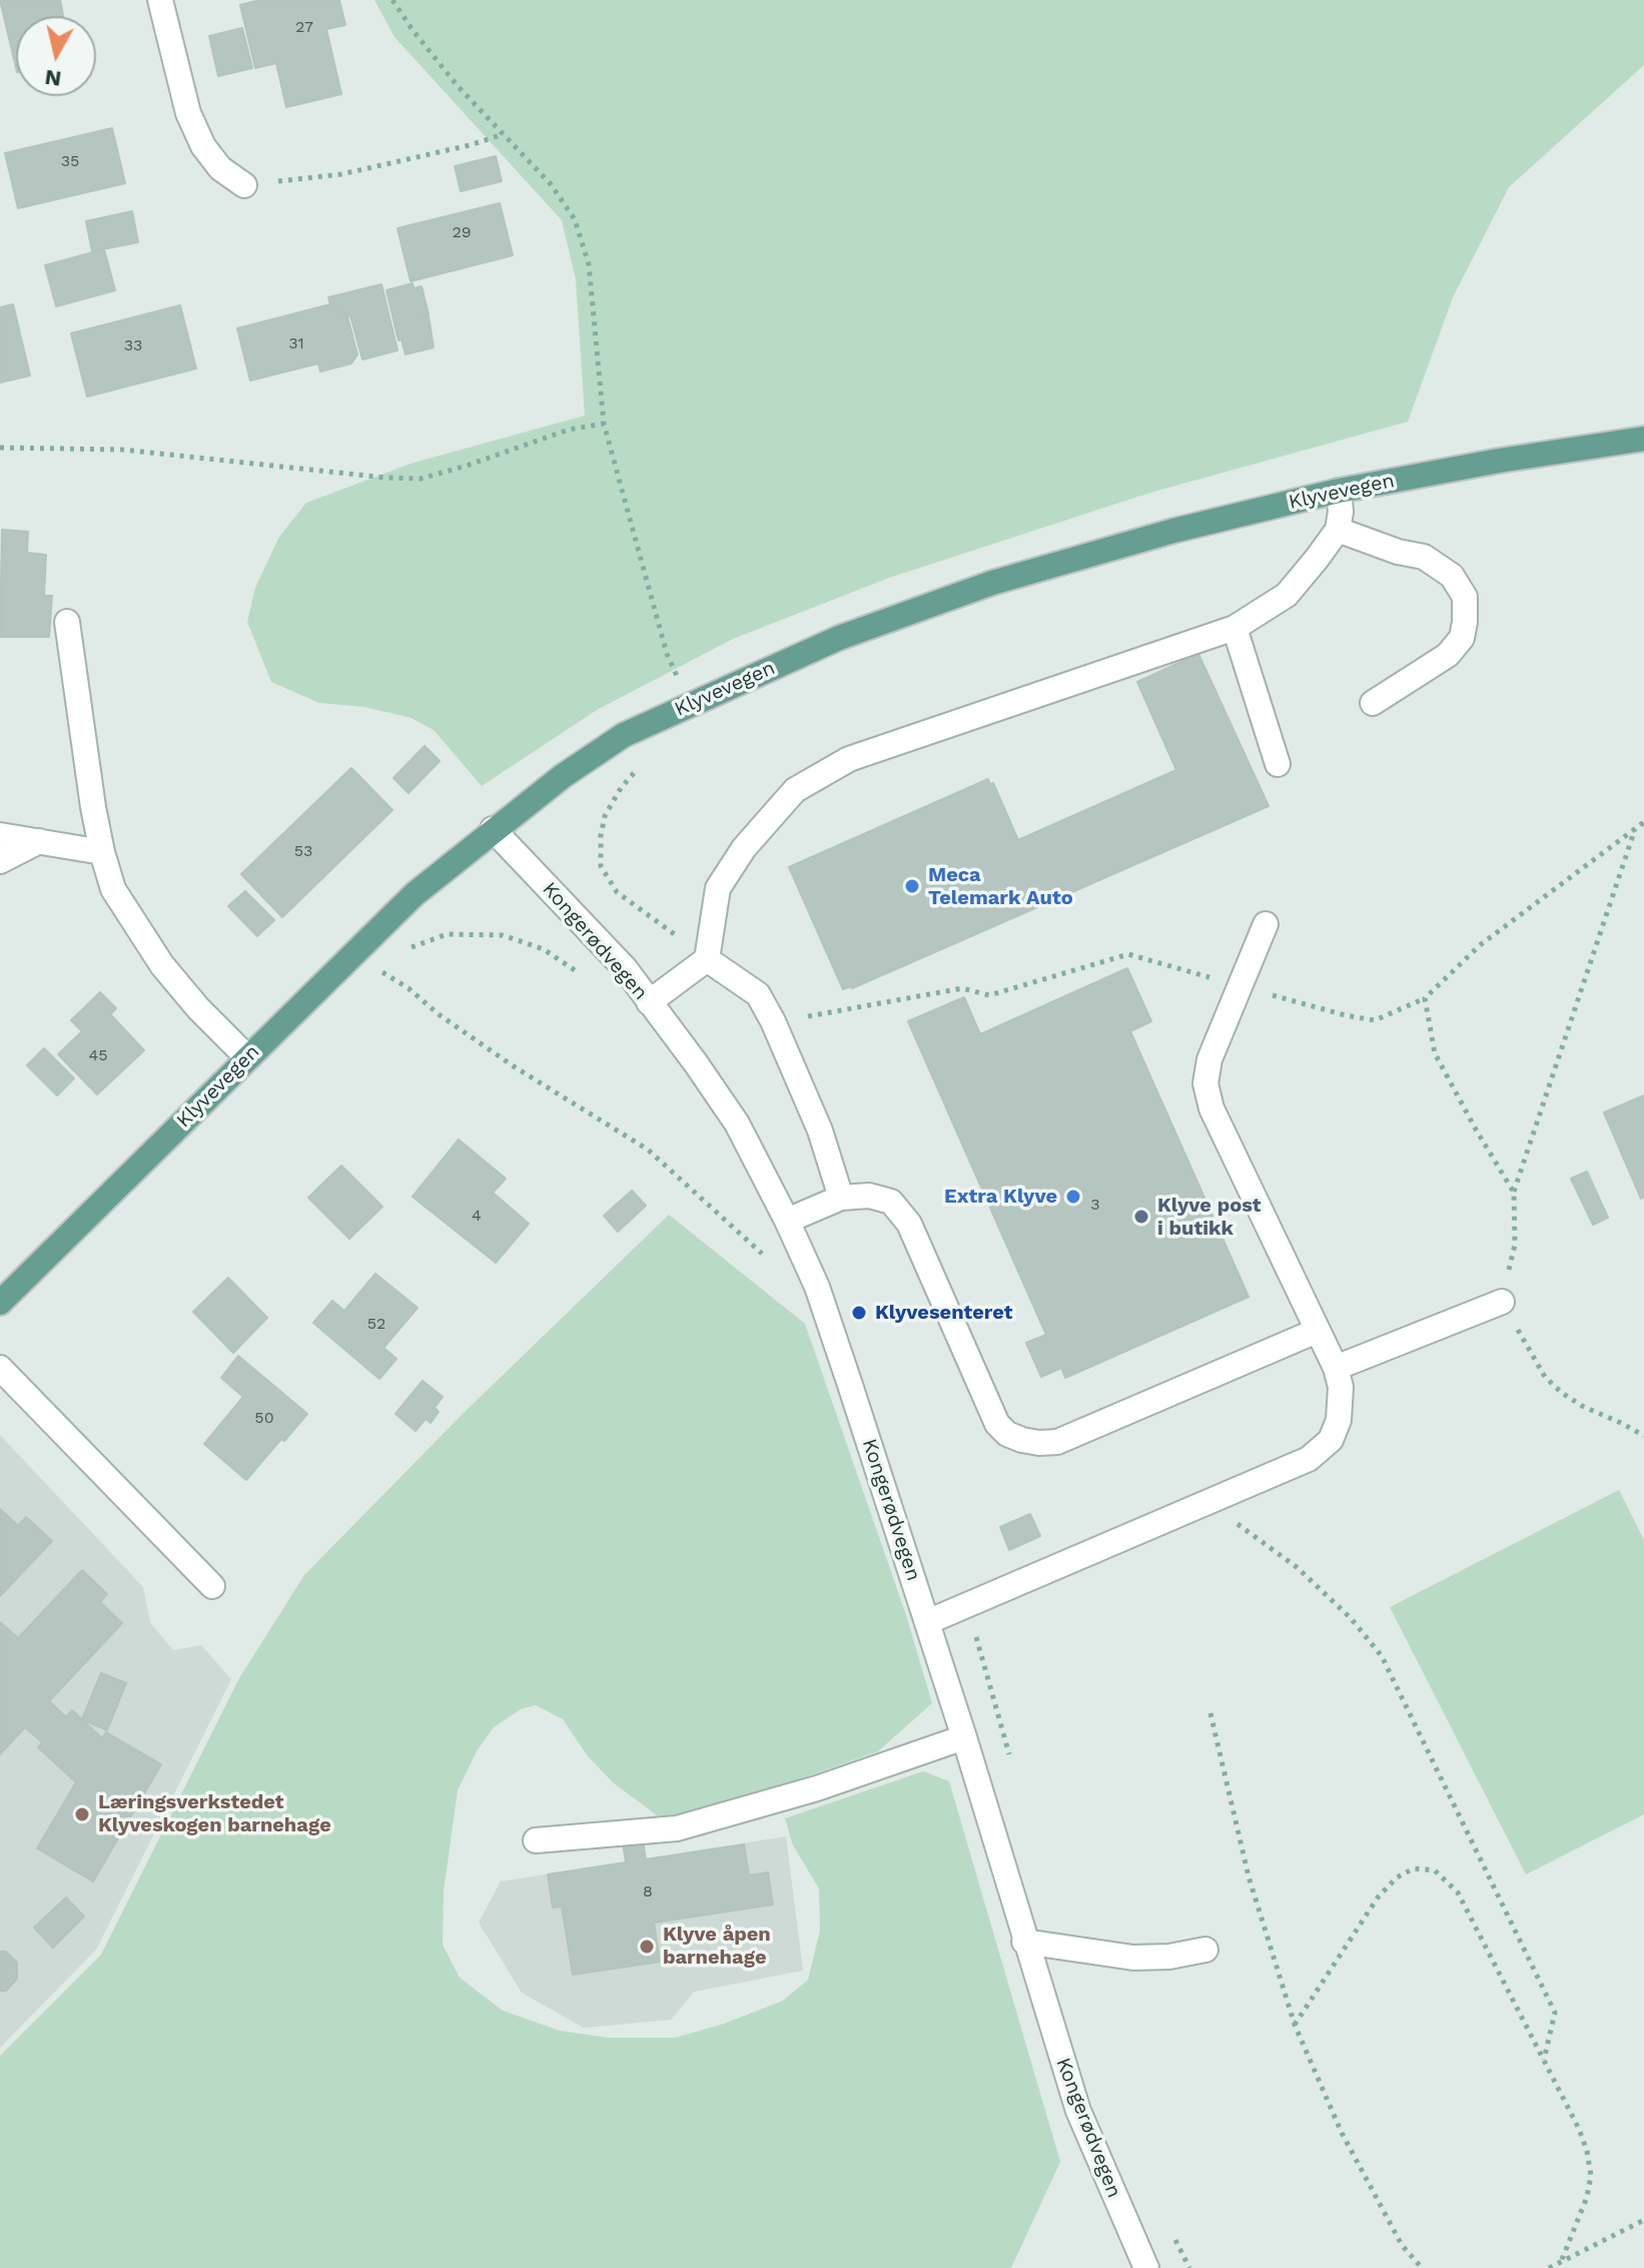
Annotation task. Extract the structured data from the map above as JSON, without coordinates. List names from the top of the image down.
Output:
{
  "streets": {
    "main road": ["Klyvevegen"],
    "street": ["Kongerødvegen"]
  },
  "crossings": [
    ["Klyvevegen", "Kongerødvegen"]
  ],
  "places": [
    "Meca Telemark Auto",
    "Extra Klyve",
    "Klyve post i butikk",
    "Klyvesenteret",
    "Læringsverkstedet Klyveskogen barnehage",
    "Klyve åpen barnehage"
  ],
  "house_numbers": [
    "27",
    "35",
    "29",
    "31",
    "33",
    "53",
    "45",
    "3",
    "4",
    "52",
    "50",
    "8"
  ],
  "north": "bottom"
}
